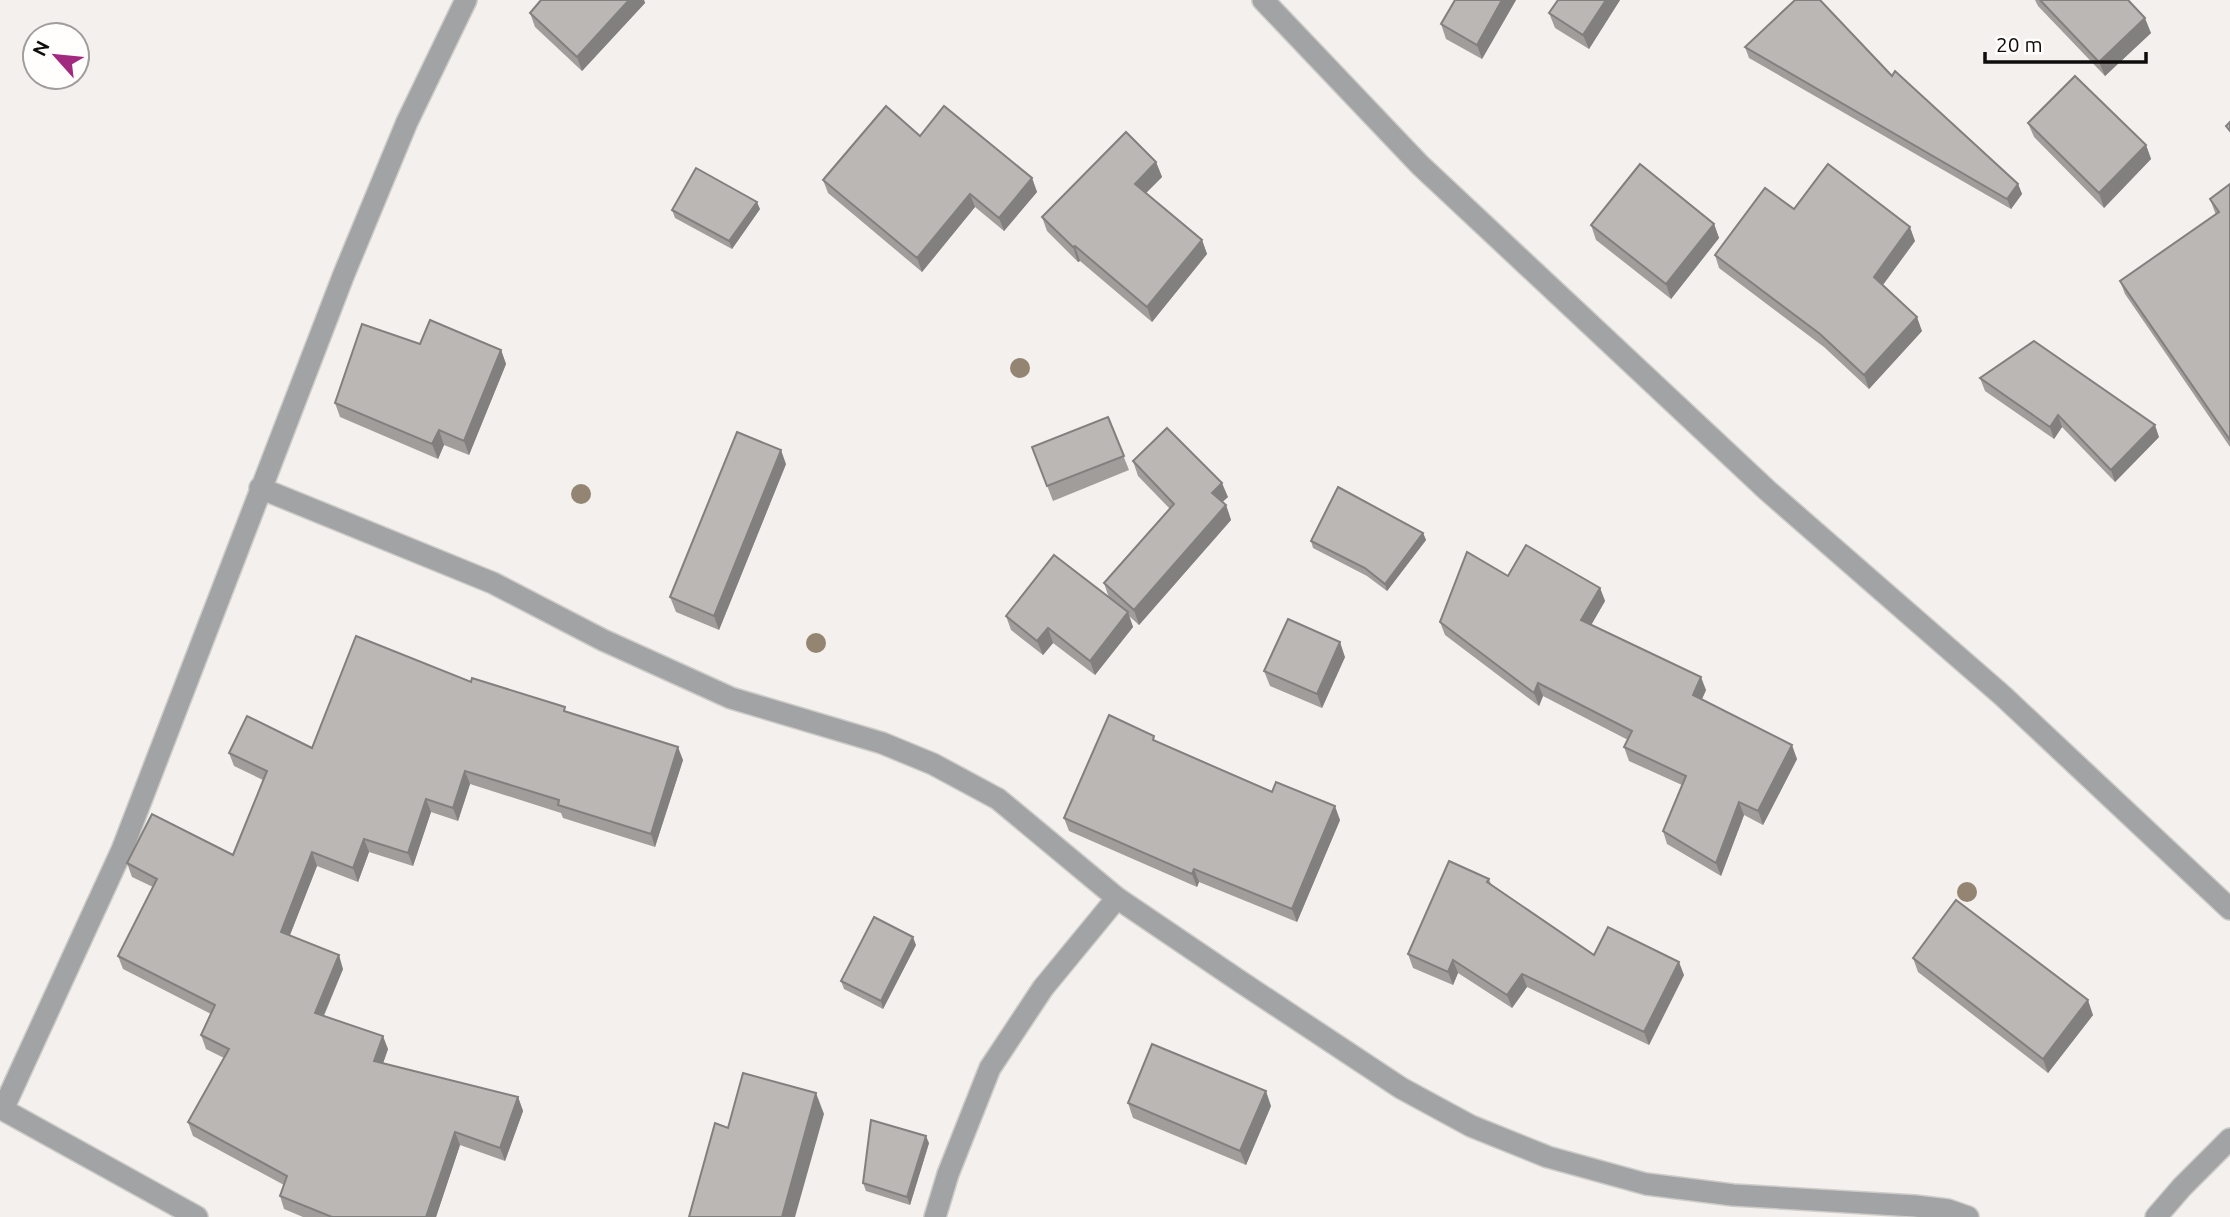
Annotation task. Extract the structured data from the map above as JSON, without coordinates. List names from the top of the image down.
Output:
{
  "scale_bar": "20 m",
  "north": "top left"
}
